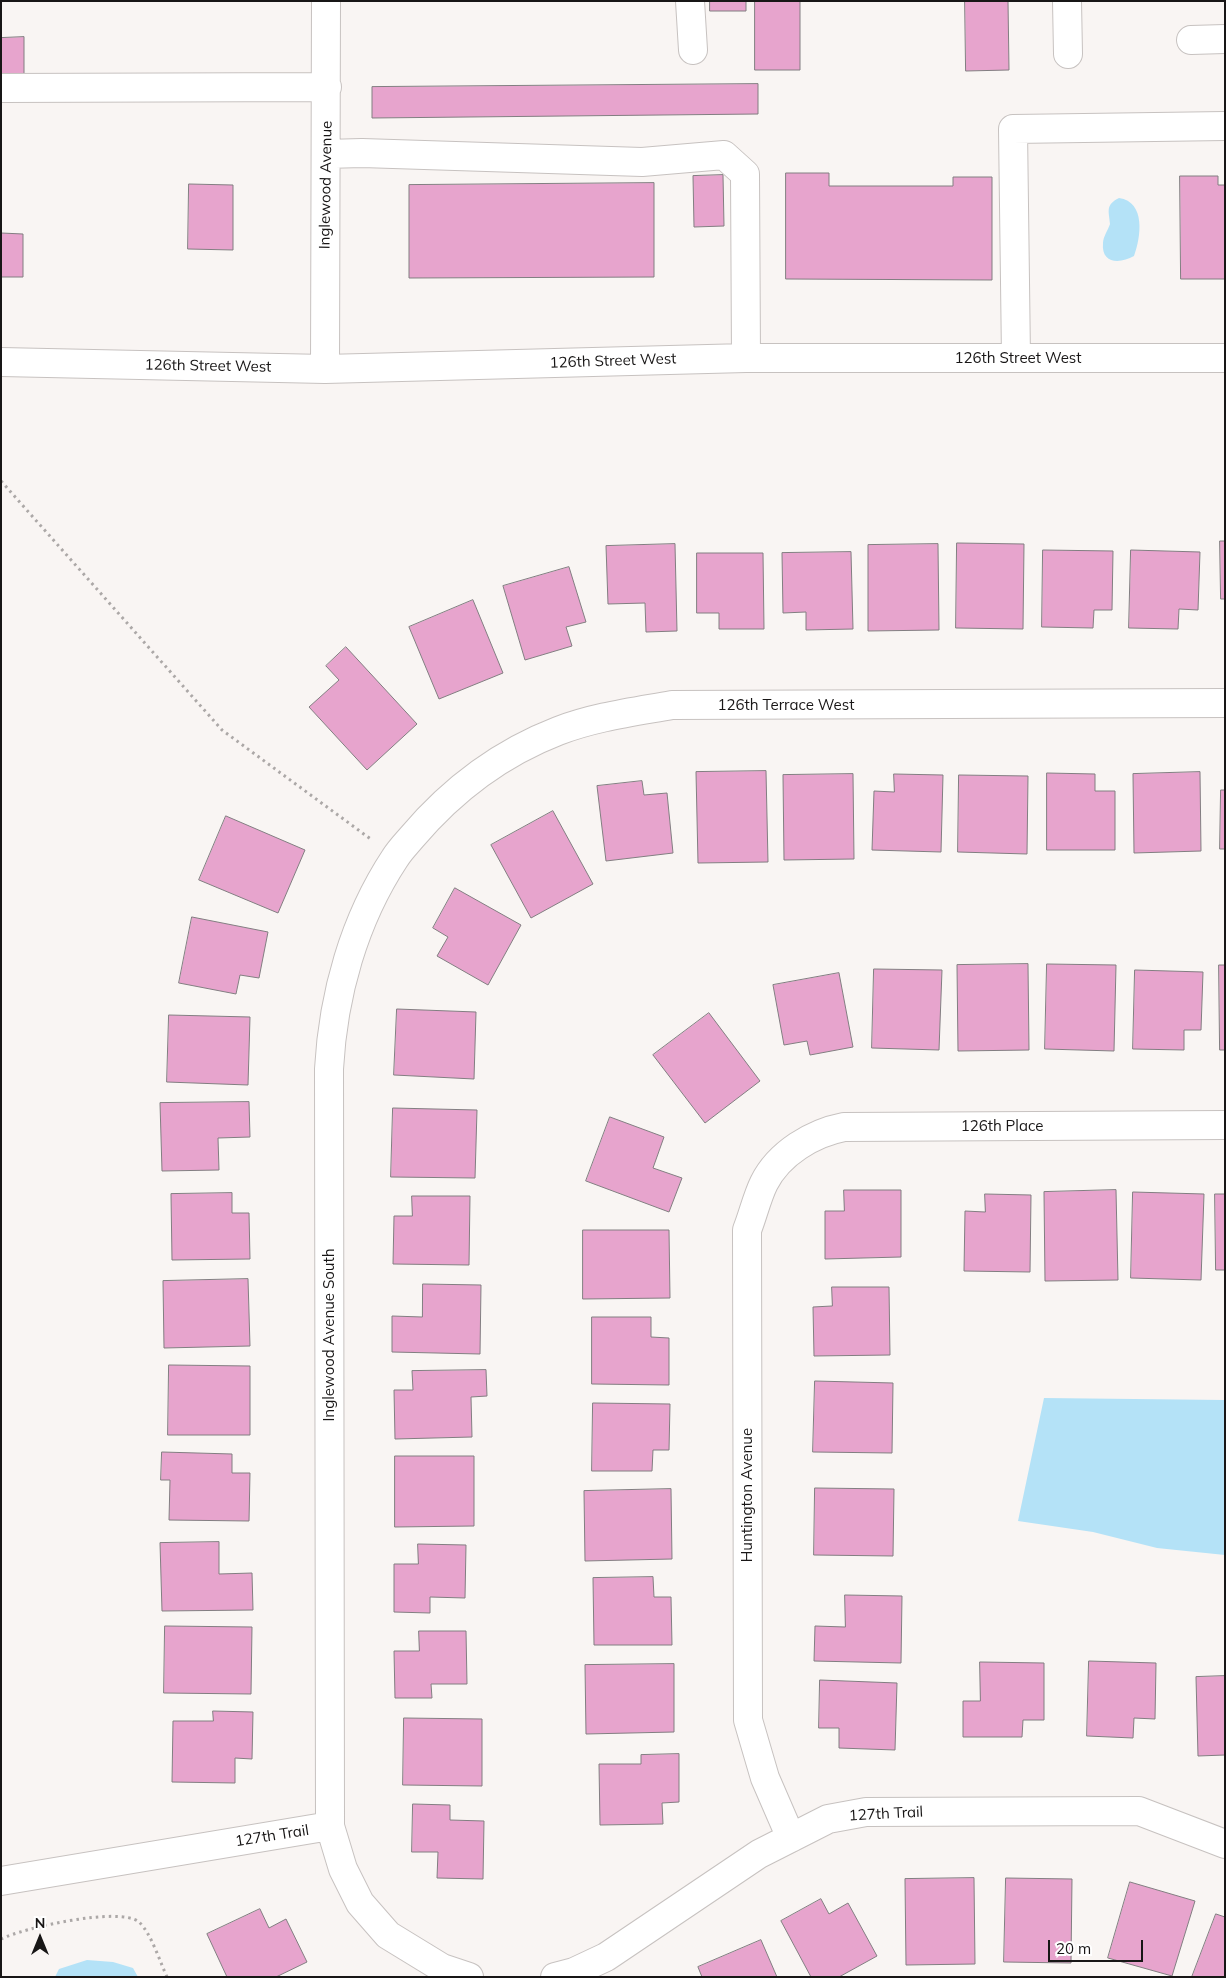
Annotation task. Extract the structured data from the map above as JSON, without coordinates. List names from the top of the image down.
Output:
{
  "streets": {
    "street": [
      "Inglewood Avenue",
      "126th Street West",
      "126th Terrace West",
      "126th Place",
      "Inglewood Avenue South",
      "Huntington Avenue",
      "127th Trail"
    ]
  },
  "crossings": [
    ["Inglewood Avenue", "126th Street West"],
    ["126th Terrace West", "Inglewood Avenue South"],
    ["126th Place", "Huntington Avenue"],
    ["Inglewood Avenue South", "127th Trail"],
    ["Huntington Avenue", "127th Trail"]
  ],
  "scale_bar": "20 m",
  "north": "top"
}
